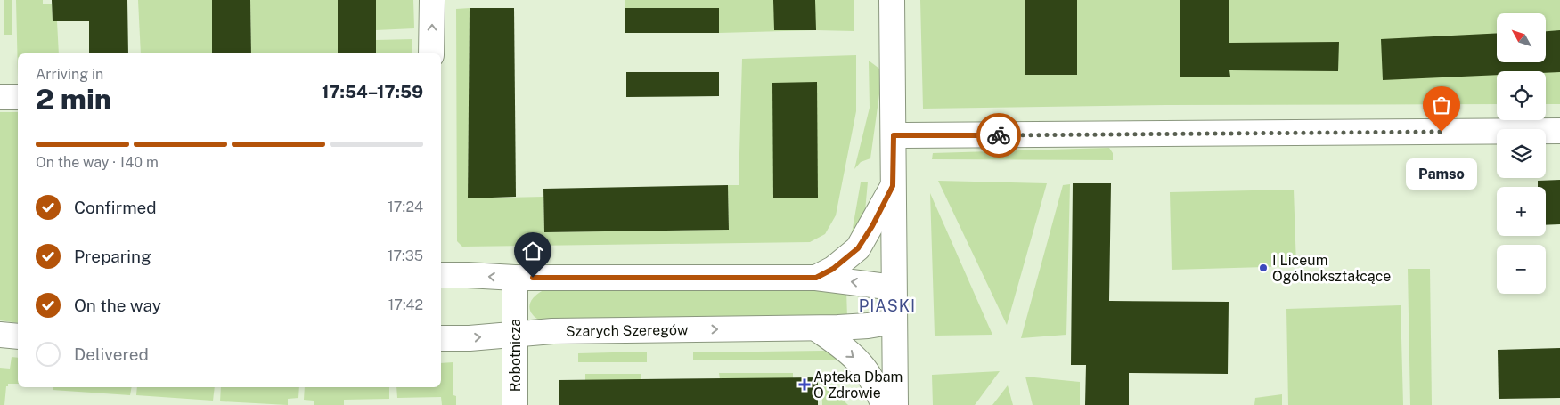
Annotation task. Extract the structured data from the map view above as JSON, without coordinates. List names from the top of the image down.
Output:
{
  "streets": {
    "street": ["Szarych Szeregów", "Robotnicza"]
  },
  "crossings": [
    ["Szarych Szeregów", "Robotnicza"]
  ],
  "districts": ["PIASKI"],
  "places": {
    "other": ["Pamso", "I Liceum Ogólnokształcące"],
    "health": ["Apteka Dbam O Zdrowie"]
  },
  "north": "top left",
  "page": {
    "map_buttons": ["+", "−"],
    "heading": ["2 min", "Arriving in", "17:54–17:59"],
    "bar": "On the way · 140 m",
    "bubble": "Pamso",
    "list": [
      ["Confirmed", "17:24"],
      ["Preparing", "17:35"],
      ["On the way", "17:42"],
      "Delivered"
    ]
  }
}
